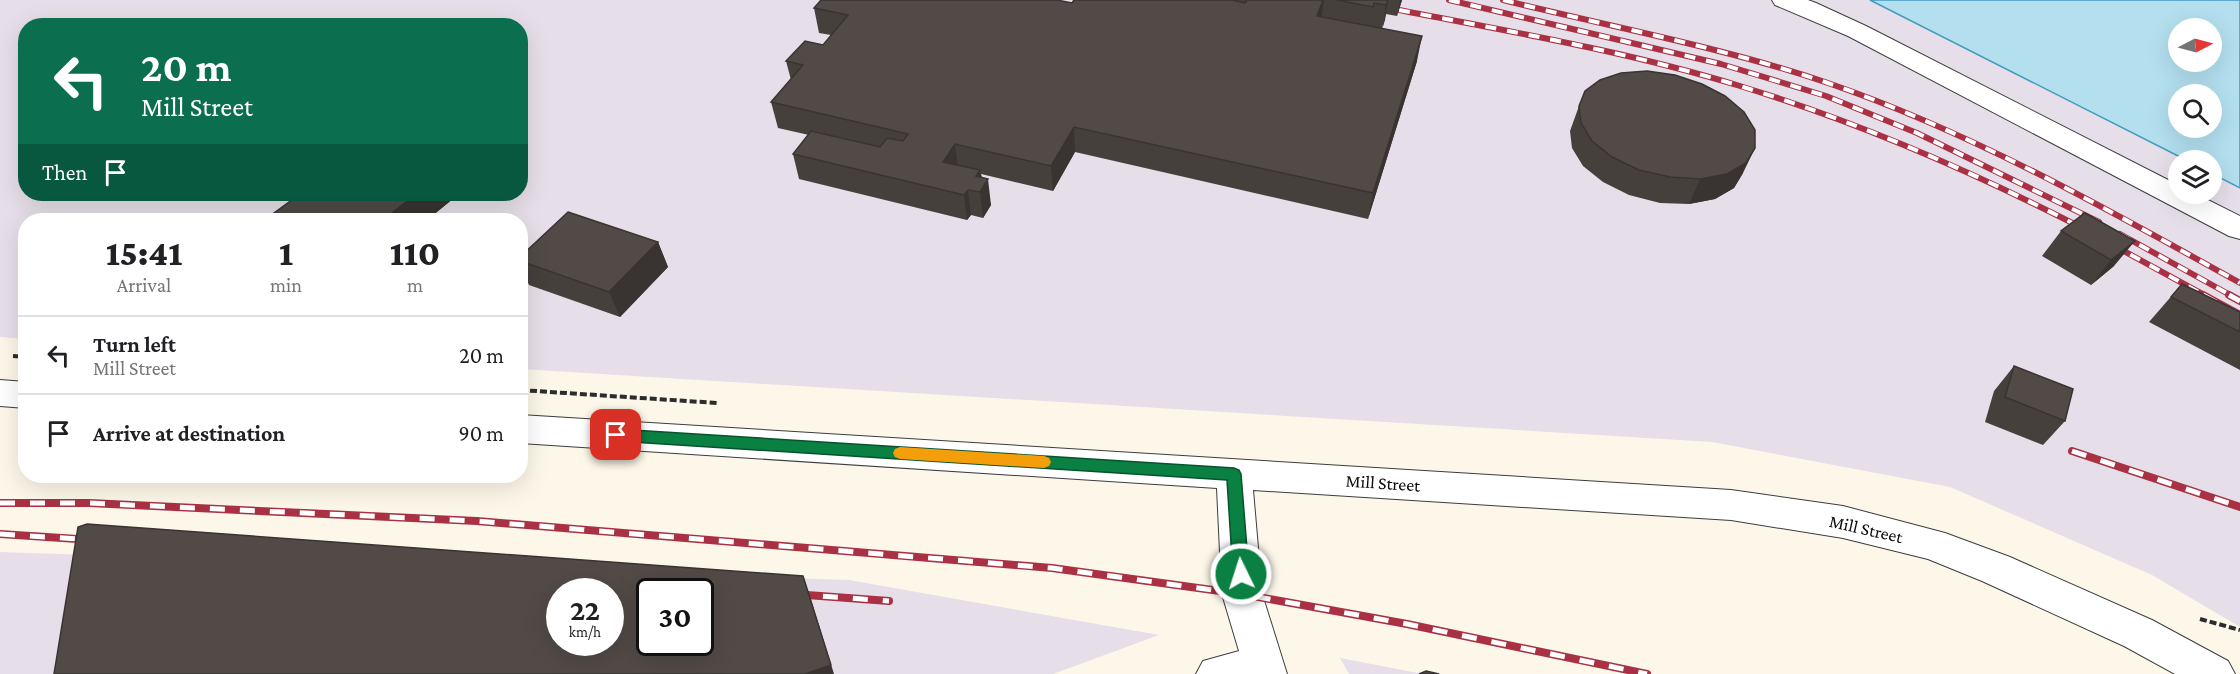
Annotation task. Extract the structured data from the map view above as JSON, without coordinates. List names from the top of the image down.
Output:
{
  "streets": {
    "street": ["Mill Street"]
  },
  "north": "right",
  "page": {
    "turn": ["20 m", "Mill Street"],
    "then": "Then",
    "eta": [
      "15:41",
      "Arrival",
      "1",
      "min",
      "110",
      "m"
    ],
    "list": [
      {
        "name": "Turn left",
        "note": "Mill Street",
        "value": "20 m"
      },
      {
        "name": "Arrive at destination",
        "value": "90 m"
      }
    ],
    "speed": "22 km/h",
    "limit": "30"
  }
}
